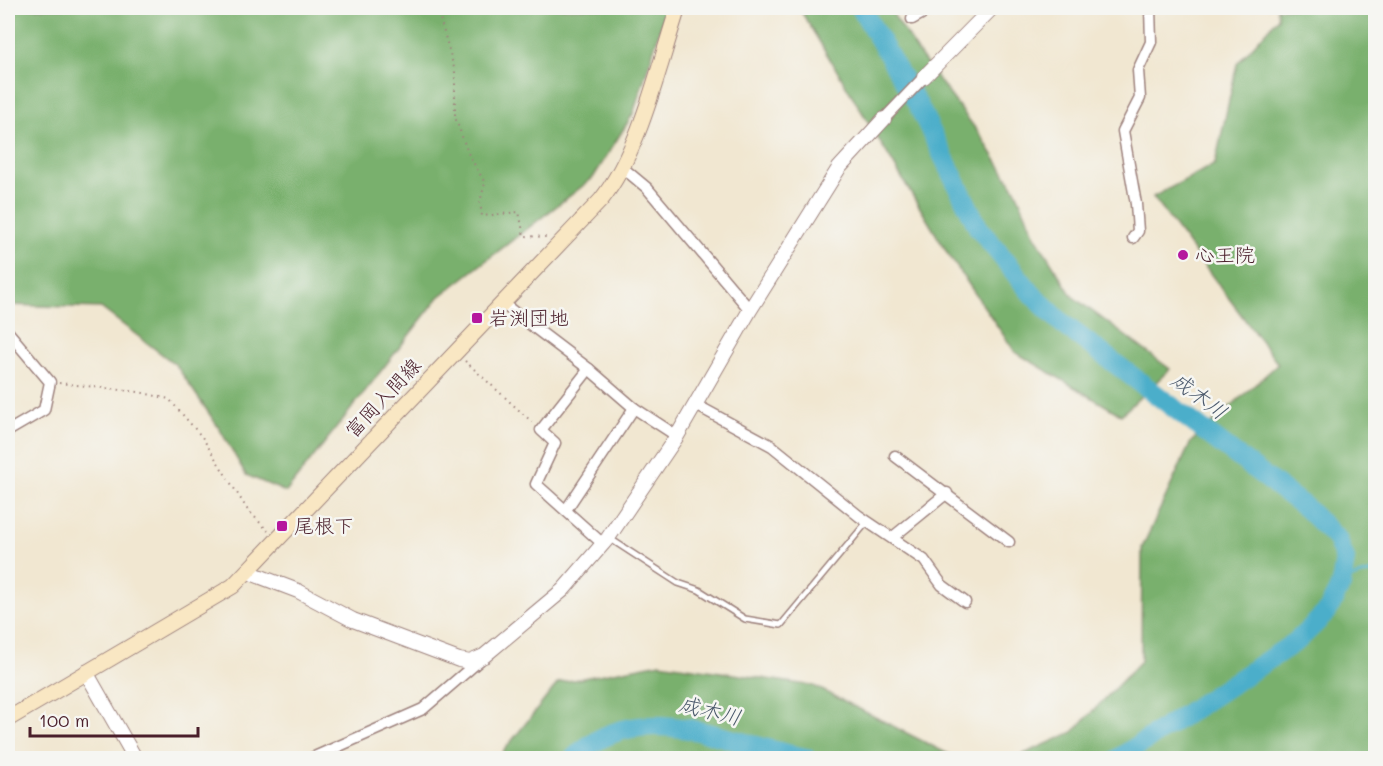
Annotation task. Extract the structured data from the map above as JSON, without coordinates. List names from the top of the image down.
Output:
{
  "streets": {
    "main road": ["富岡入間線"]
  },
  "water": ["成木川"],
  "places": {
    "other": ["心王院"],
    "transit": ["岩渕団地", "尾根下"]
  },
  "scale_bar": "100 m"
}
